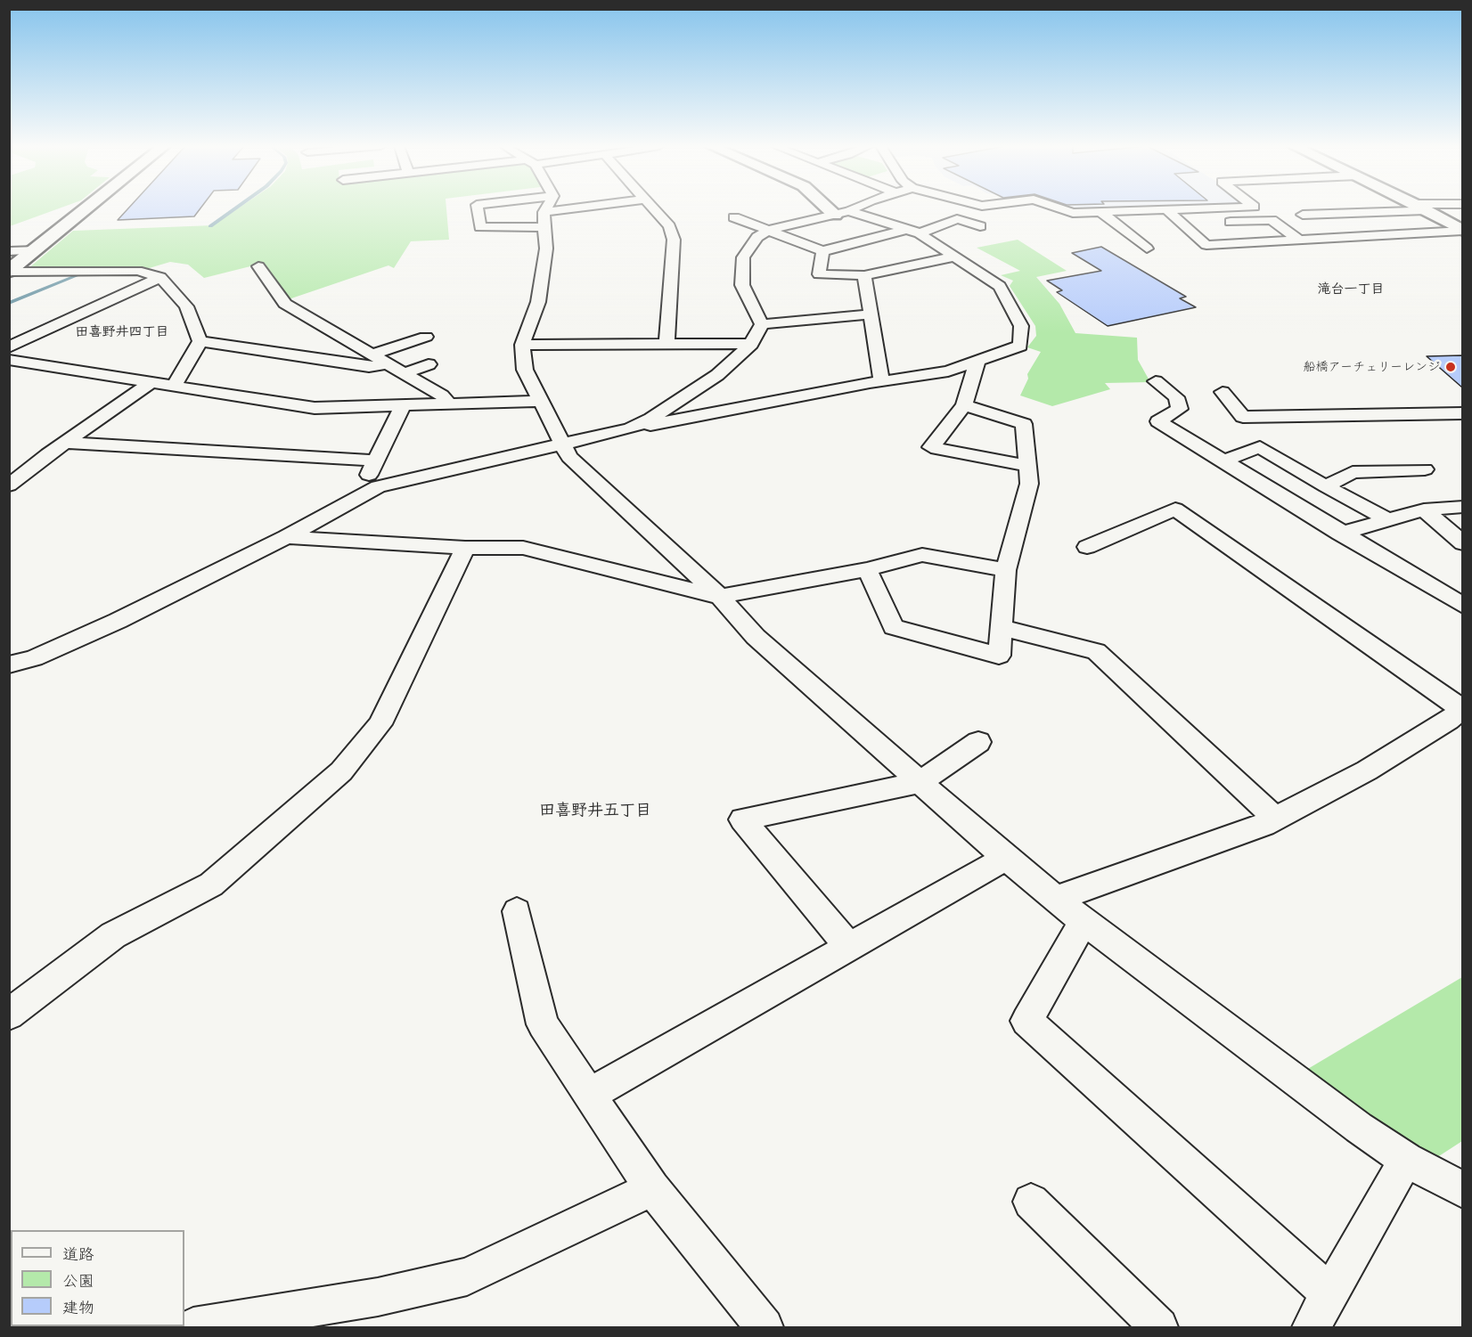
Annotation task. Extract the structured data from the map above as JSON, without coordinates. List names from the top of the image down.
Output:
{
  "districts": ["滝台一丁目", "田喜野井四丁目", "田喜野井五丁目"],
  "places": ["船橋アーチェリーレンジ"],
  "legend": ["道路", "公園", "建物"]
}
